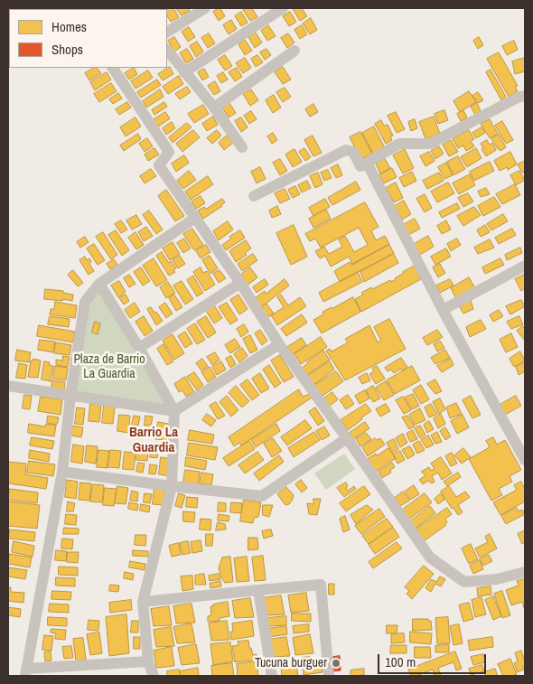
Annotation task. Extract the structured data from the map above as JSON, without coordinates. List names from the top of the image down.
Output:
{
  "districts": ["Barrio La Guardia"],
  "parks": ["Plaza de Barrio La Guardia"],
  "places": ["Tucuna burguer"],
  "legend": ["Homes", "Shops"],
  "scale_bar": "100 m"
}
